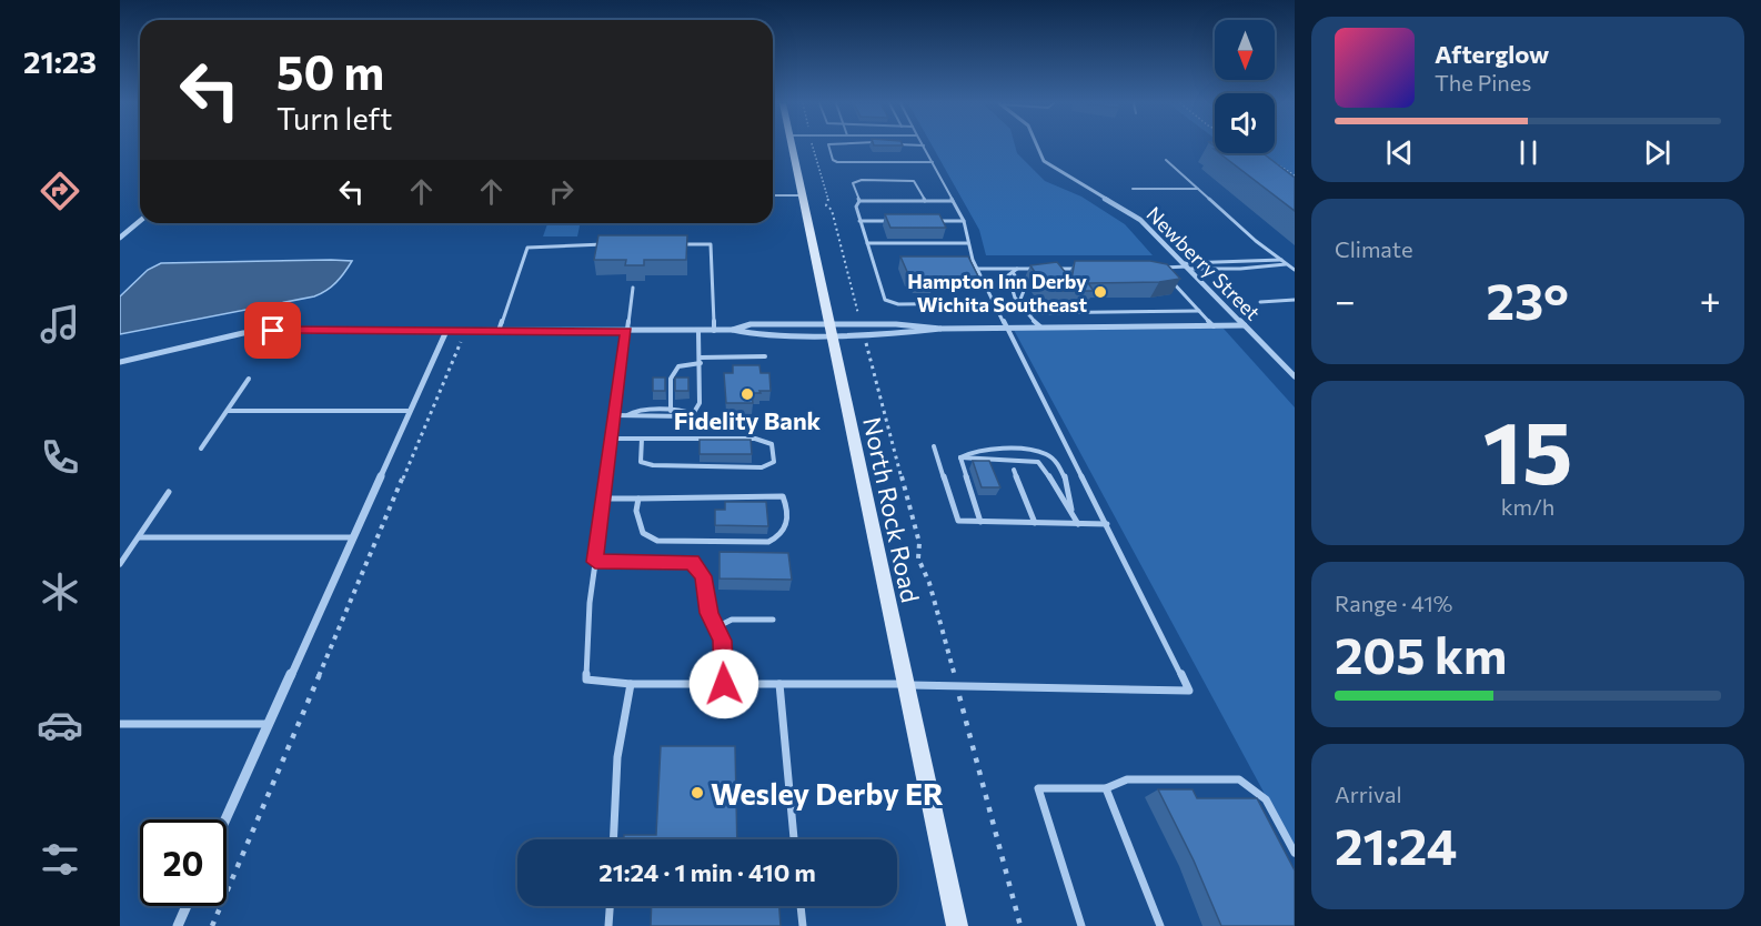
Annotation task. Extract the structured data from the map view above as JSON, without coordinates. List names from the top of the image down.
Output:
{
  "streets": {
    "main road": ["North Rock Road"],
    "street": ["Newberry Street"]
  },
  "places": ["Hampton Inn Derby Wichita Southeast", "Fidelity Bank", "Wesley Derby ER"],
  "north": "bottom",
  "page": {
    "tabs": "21:23",
    "turn": ["50 m", "Turn left"],
    "song": ["Afterglow", "The Pines"],
    "tile": [
      "Climate",
      ["15", "km/h"],
      ["Range · 41%", "205 km"],
      ["Arrival", "21:24"]
    ],
    "heat": ["−", "23°", "+"],
    "limit": "20",
    "trip": "21:24 · 1 min · 410 m"
  }
}
